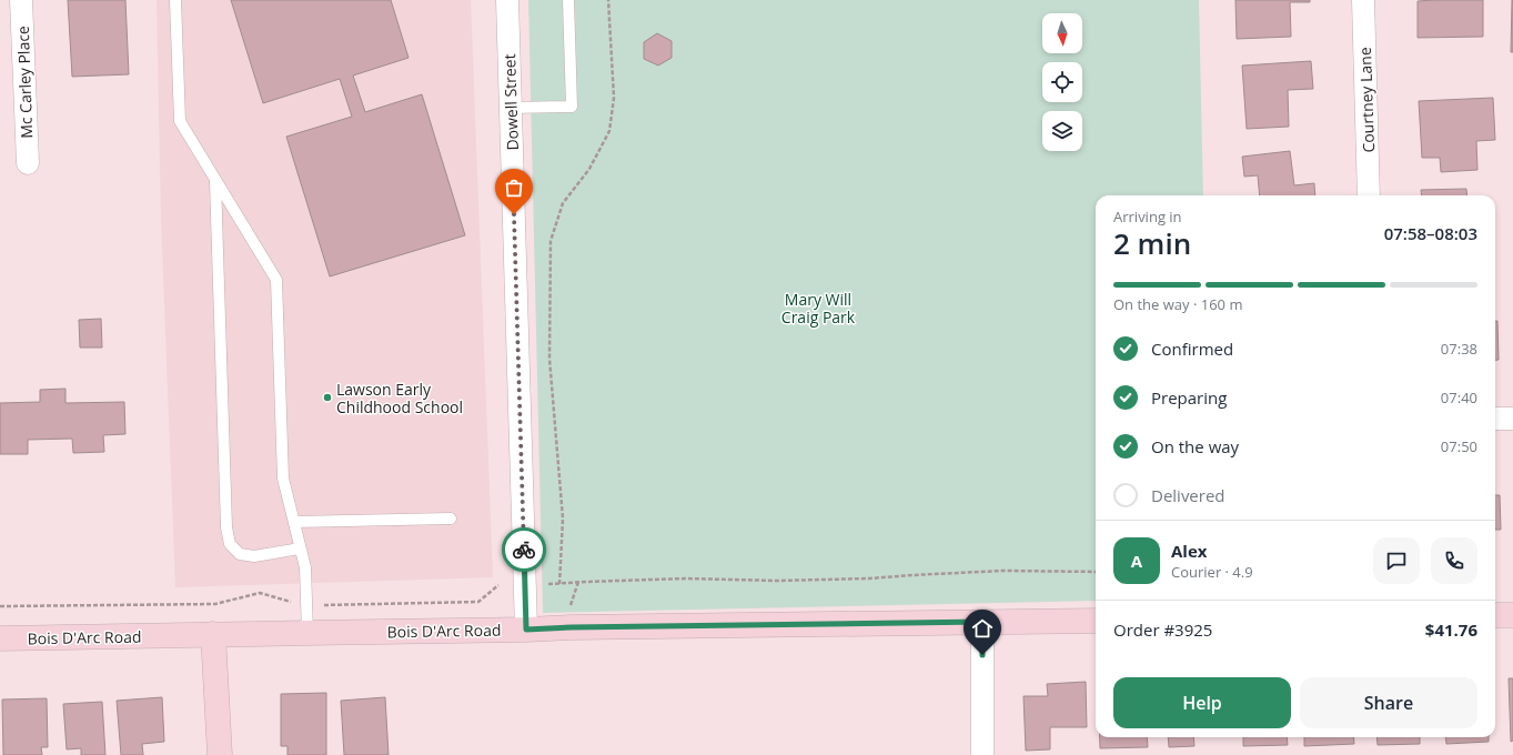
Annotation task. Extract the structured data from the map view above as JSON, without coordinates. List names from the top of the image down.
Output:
{
  "streets": {
    "street": [
      "Mc Carley Place",
      "Courtney Lane",
      "Dowell Street",
      "Bois D'Arc Road"
    ]
  },
  "crossings": [
    ["Dowell Street", "Bois D'Arc Road"]
  ],
  "parks": ["Mary Will Craig Park"],
  "places": ["Lawson Early Childhood School"],
  "north": "bottom",
  "page": {
    "heading": ["2 min", "Arriving in", "07:58–08:03"],
    "panel": [
      "Alex",
      "Courier · 4.9",
      "Order #3925",
      "$41.76"
    ],
    "bar": "On the way · 160 m",
    "list": [
      ["Confirmed", "07:38"],
      ["Preparing", "07:40"],
      ["On the way", "07:50"],
      "Delivered"
    ],
    "round": "A",
    "buttons": ["Help", "Share"]
  }
}
